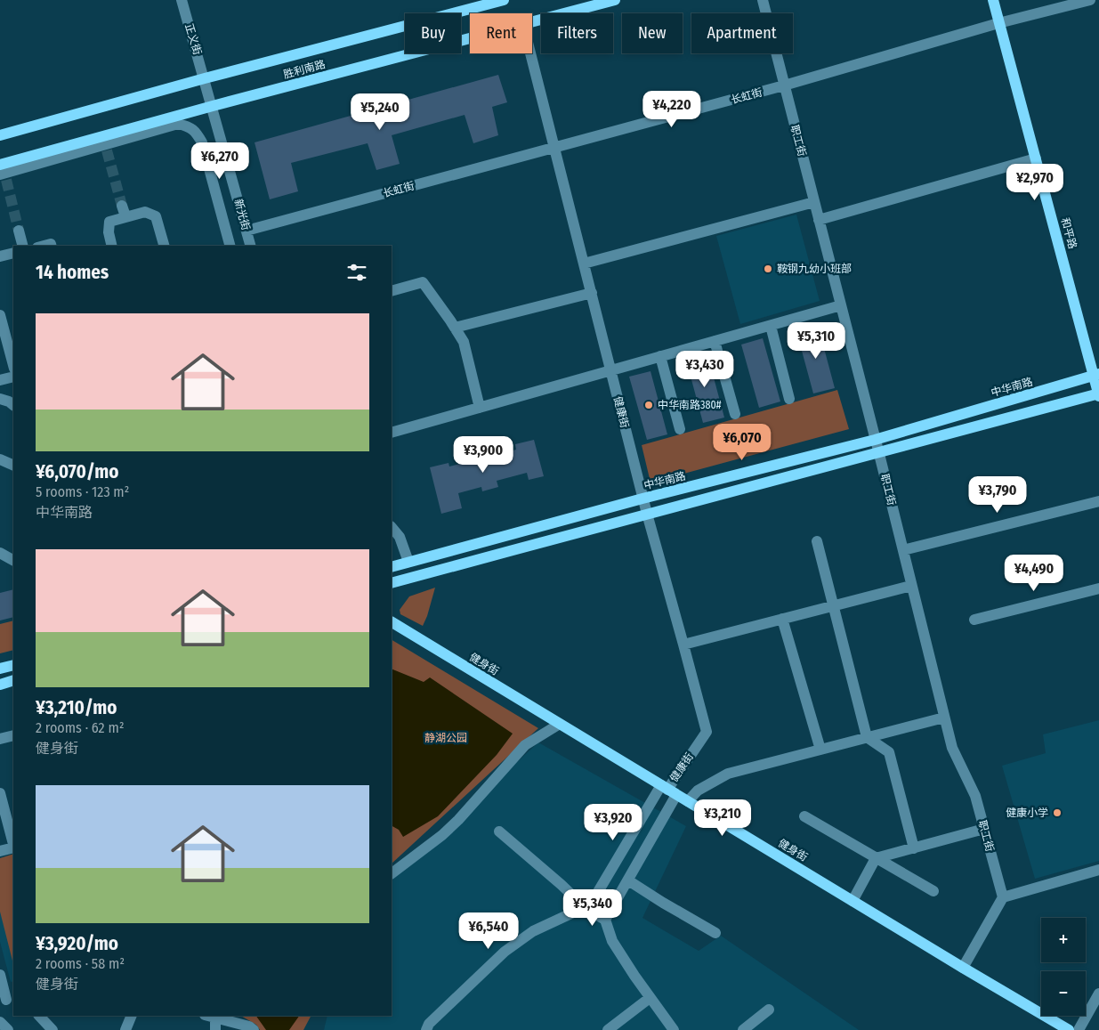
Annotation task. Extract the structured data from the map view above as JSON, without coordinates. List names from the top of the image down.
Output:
{
  "streets": {
    "main road": [
      "胜利南路",
      "和平路",
      "中华南路",
      "健身街"
    ],
    "street": [
      "正义街",
      "长虹街",
      "职工街",
      "新光街",
      "健康街"
    ]
  },
  "crossings": [
    ["正义街", "胜利南路"],
    ["正义街", "新光街"],
    ["胜利南路", "新光街"],
    ["长虹街", "职工街"],
    ["长虹街", "新光街"],
    ["长虹街", "和平路"],
    ["长虹街", "健康街"],
    ["职工街", "中华南路"],
    ["和平路", "中华南路"],
    ["中华南路", "健康街"],
    ["健康街", "健身街"]
  ],
  "parks": ["静湖公园"],
  "places": ["鞍钢九幼小班部", "中华南路380#", "健康小学"],
  "page": {
    "chip": [
      "Buy",
      "Rent",
      "Filters",
      "New",
      "Apartment"
    ],
    "price": [
      "¥4,220",
      "¥5,240",
      "¥6,270",
      "¥2,970",
      "¥5,310",
      "¥3,430",
      "¥6,070",
      "¥3,900",
      "¥3,790",
      "¥4,490",
      "¥3,210",
      "¥3,920",
      "¥5,340",
      "¥6,540"
    ],
    "heading": "14 homes",
    "list": [
      {
        "name": "¥6,070/mo",
        "note": "5 rooms · 123 m² · 中华南路"
      },
      {
        "name": "¥3,210/mo",
        "note": "2 rooms · 62 m² · 健身街"
      },
      {
        "name": "¥3,920/mo",
        "note": "2 rooms · 58 m² · 健身街"
      }
    ],
    "map_buttons": ["+", "−"]
  }
}
